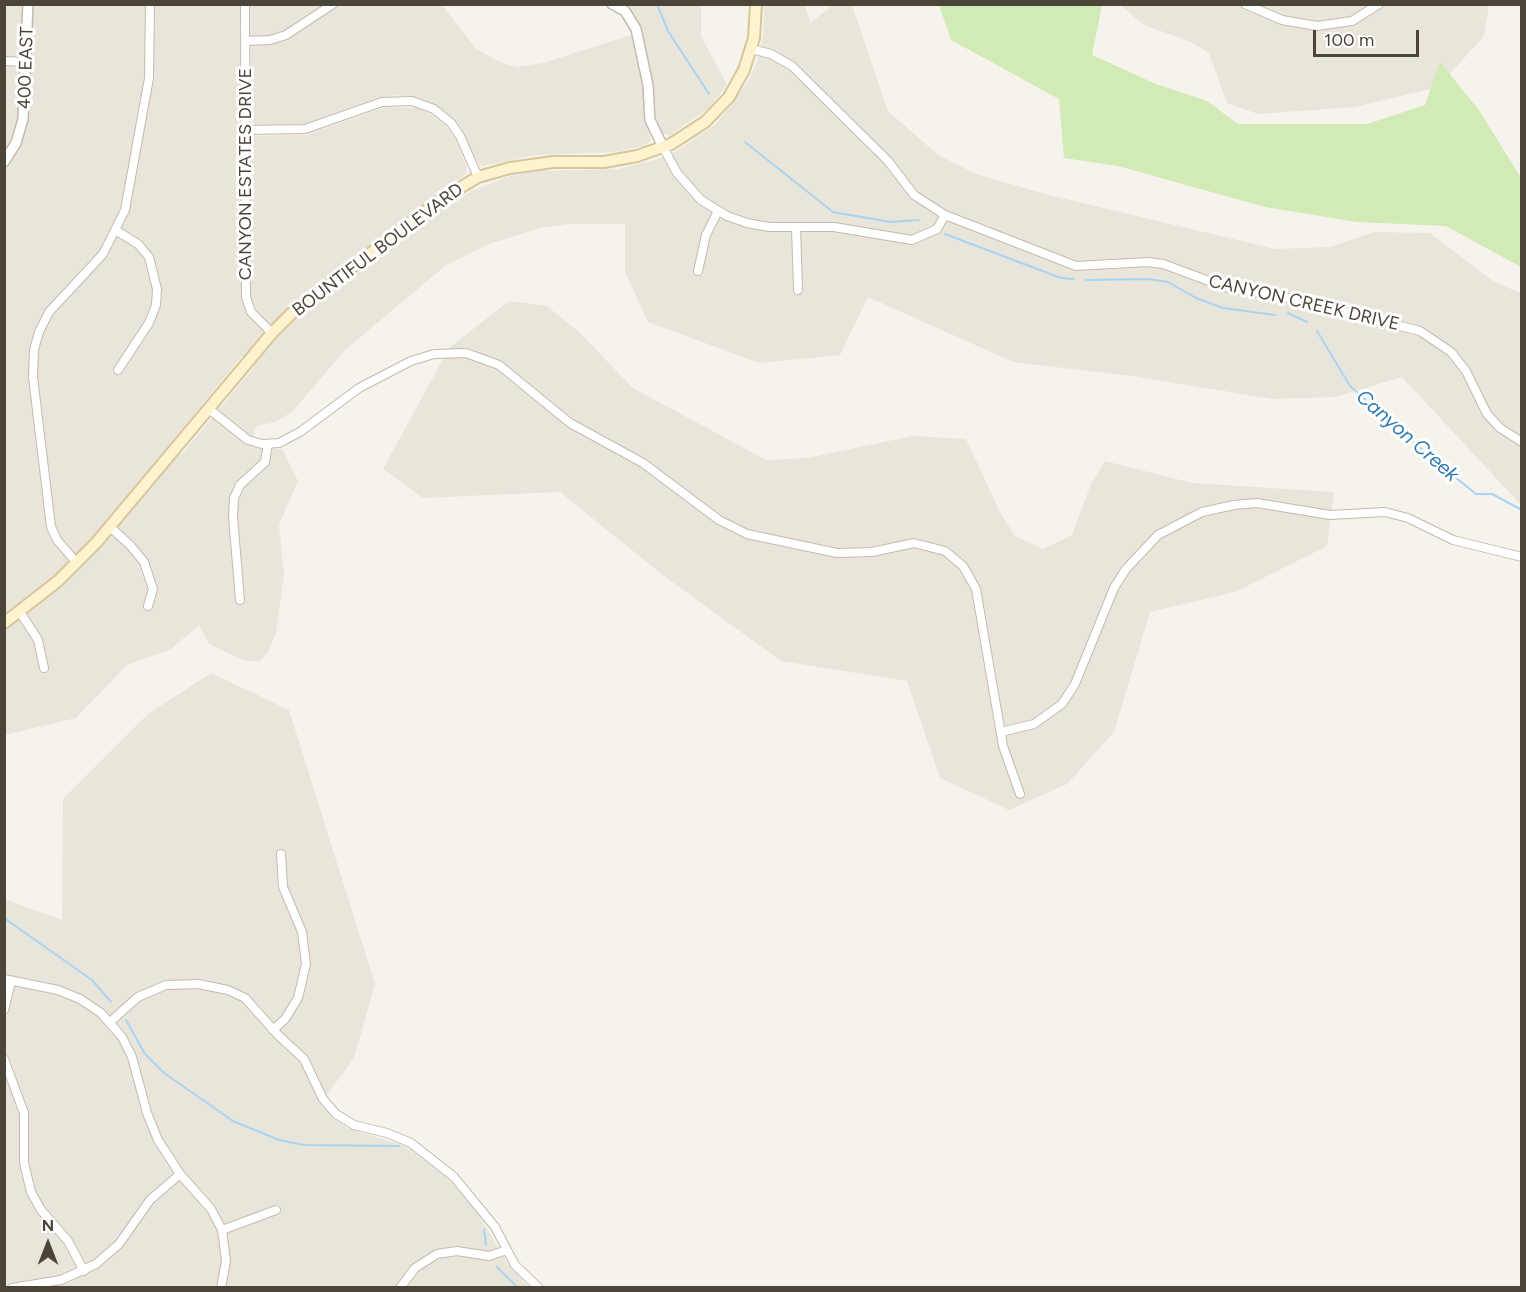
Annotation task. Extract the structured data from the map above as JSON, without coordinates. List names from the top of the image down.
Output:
{
  "streets": {
    "main road": ["BOUNTIFUL BOULEVARD"],
    "street": ["400 EAST", "CANYON ESTATES DRIVE", "CANYON CREEK DRIVE"]
  },
  "crossings": [
    ["CANYON ESTATES DRIVE", "BOUNTIFUL BOULEVARD"],
    ["BOUNTIFUL BOULEVARD", "CANYON CREEK DRIVE"]
  ],
  "water": ["Canyon Creek"],
  "scale_bar": "100 m",
  "north": "top"
}
